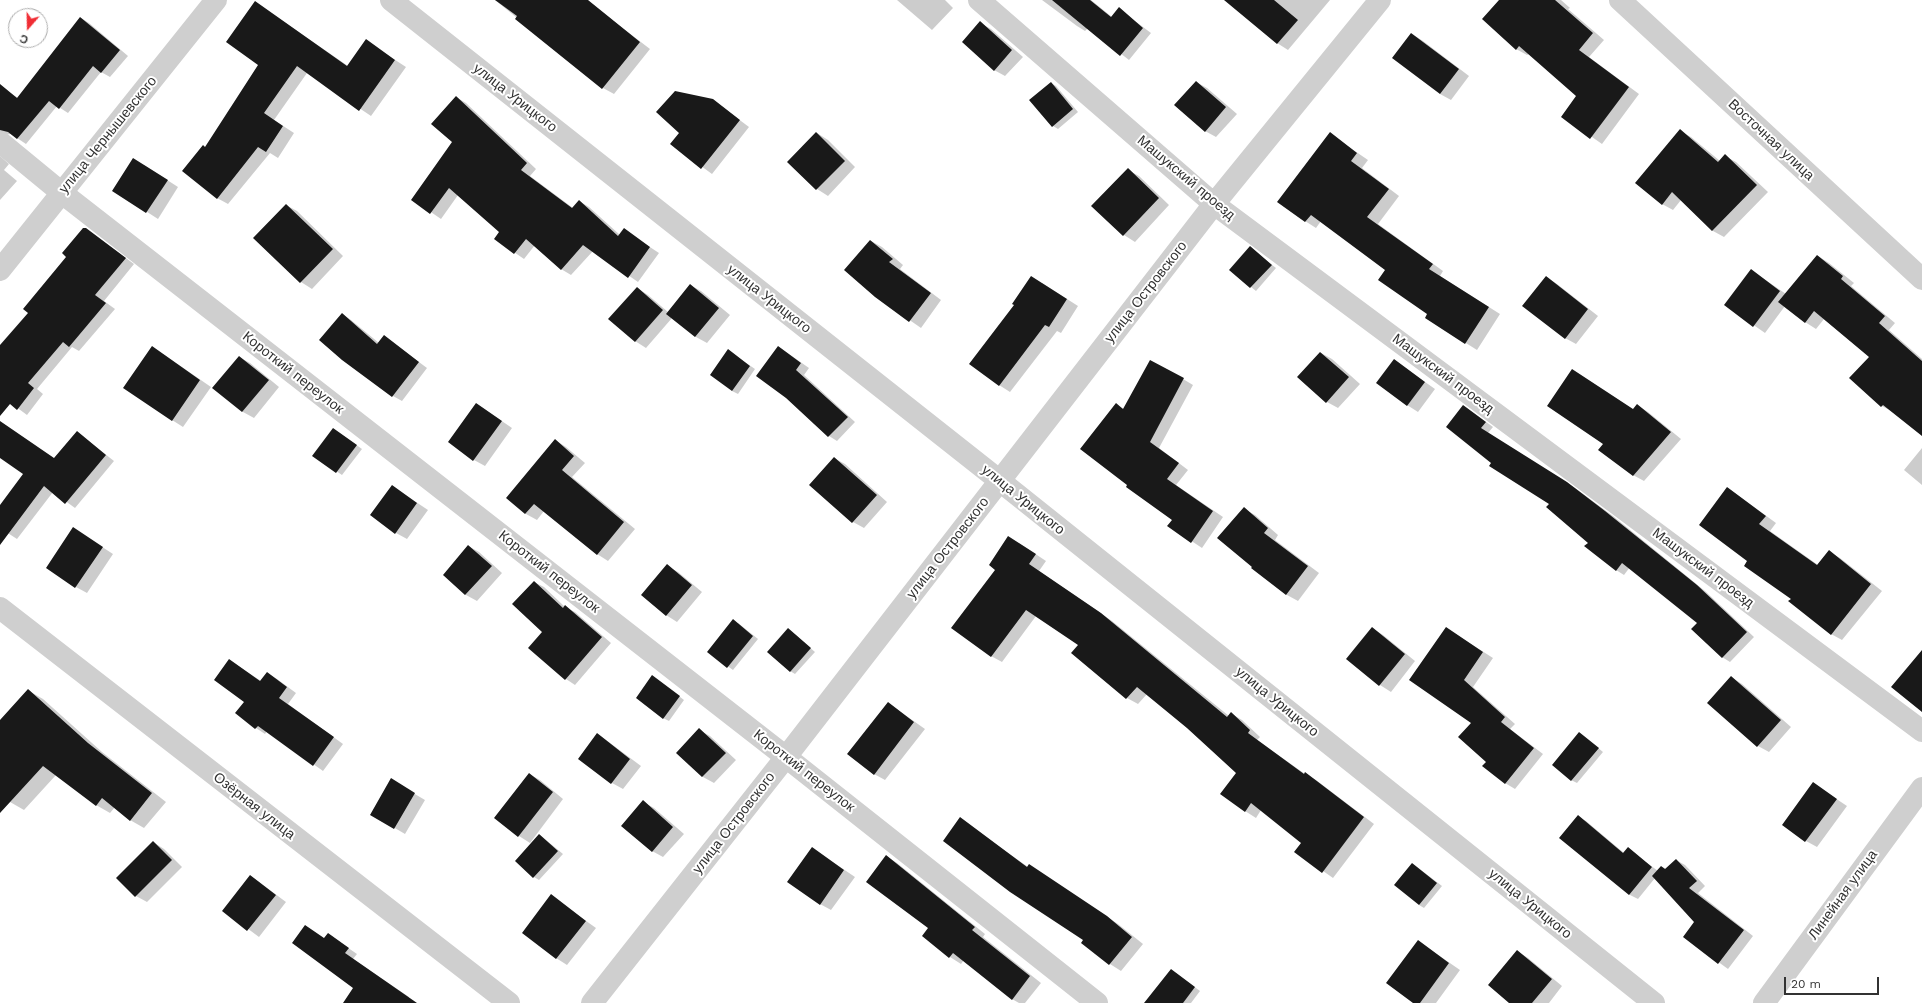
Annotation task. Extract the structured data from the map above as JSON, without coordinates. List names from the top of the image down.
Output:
{
  "streets": {
    "street": [
      "улица Урицкого",
      "улица Чернышевского",
      "Восточная улица",
      "Машукский проезд",
      "улица Островского",
      "Короткий переулок",
      "Озёрная улица",
      "Линейная улица"
    ]
  },
  "crossings": [
    ["улица Урицкого", "улица Островского"],
    ["улица Чернышевского", "Короткий переулок"],
    ["Машукский проезд", "улица Островского"],
    ["улица Островского", "Короткий переулок"]
  ],
  "scale_bar": "20 m",
  "north": "bottom"
}
